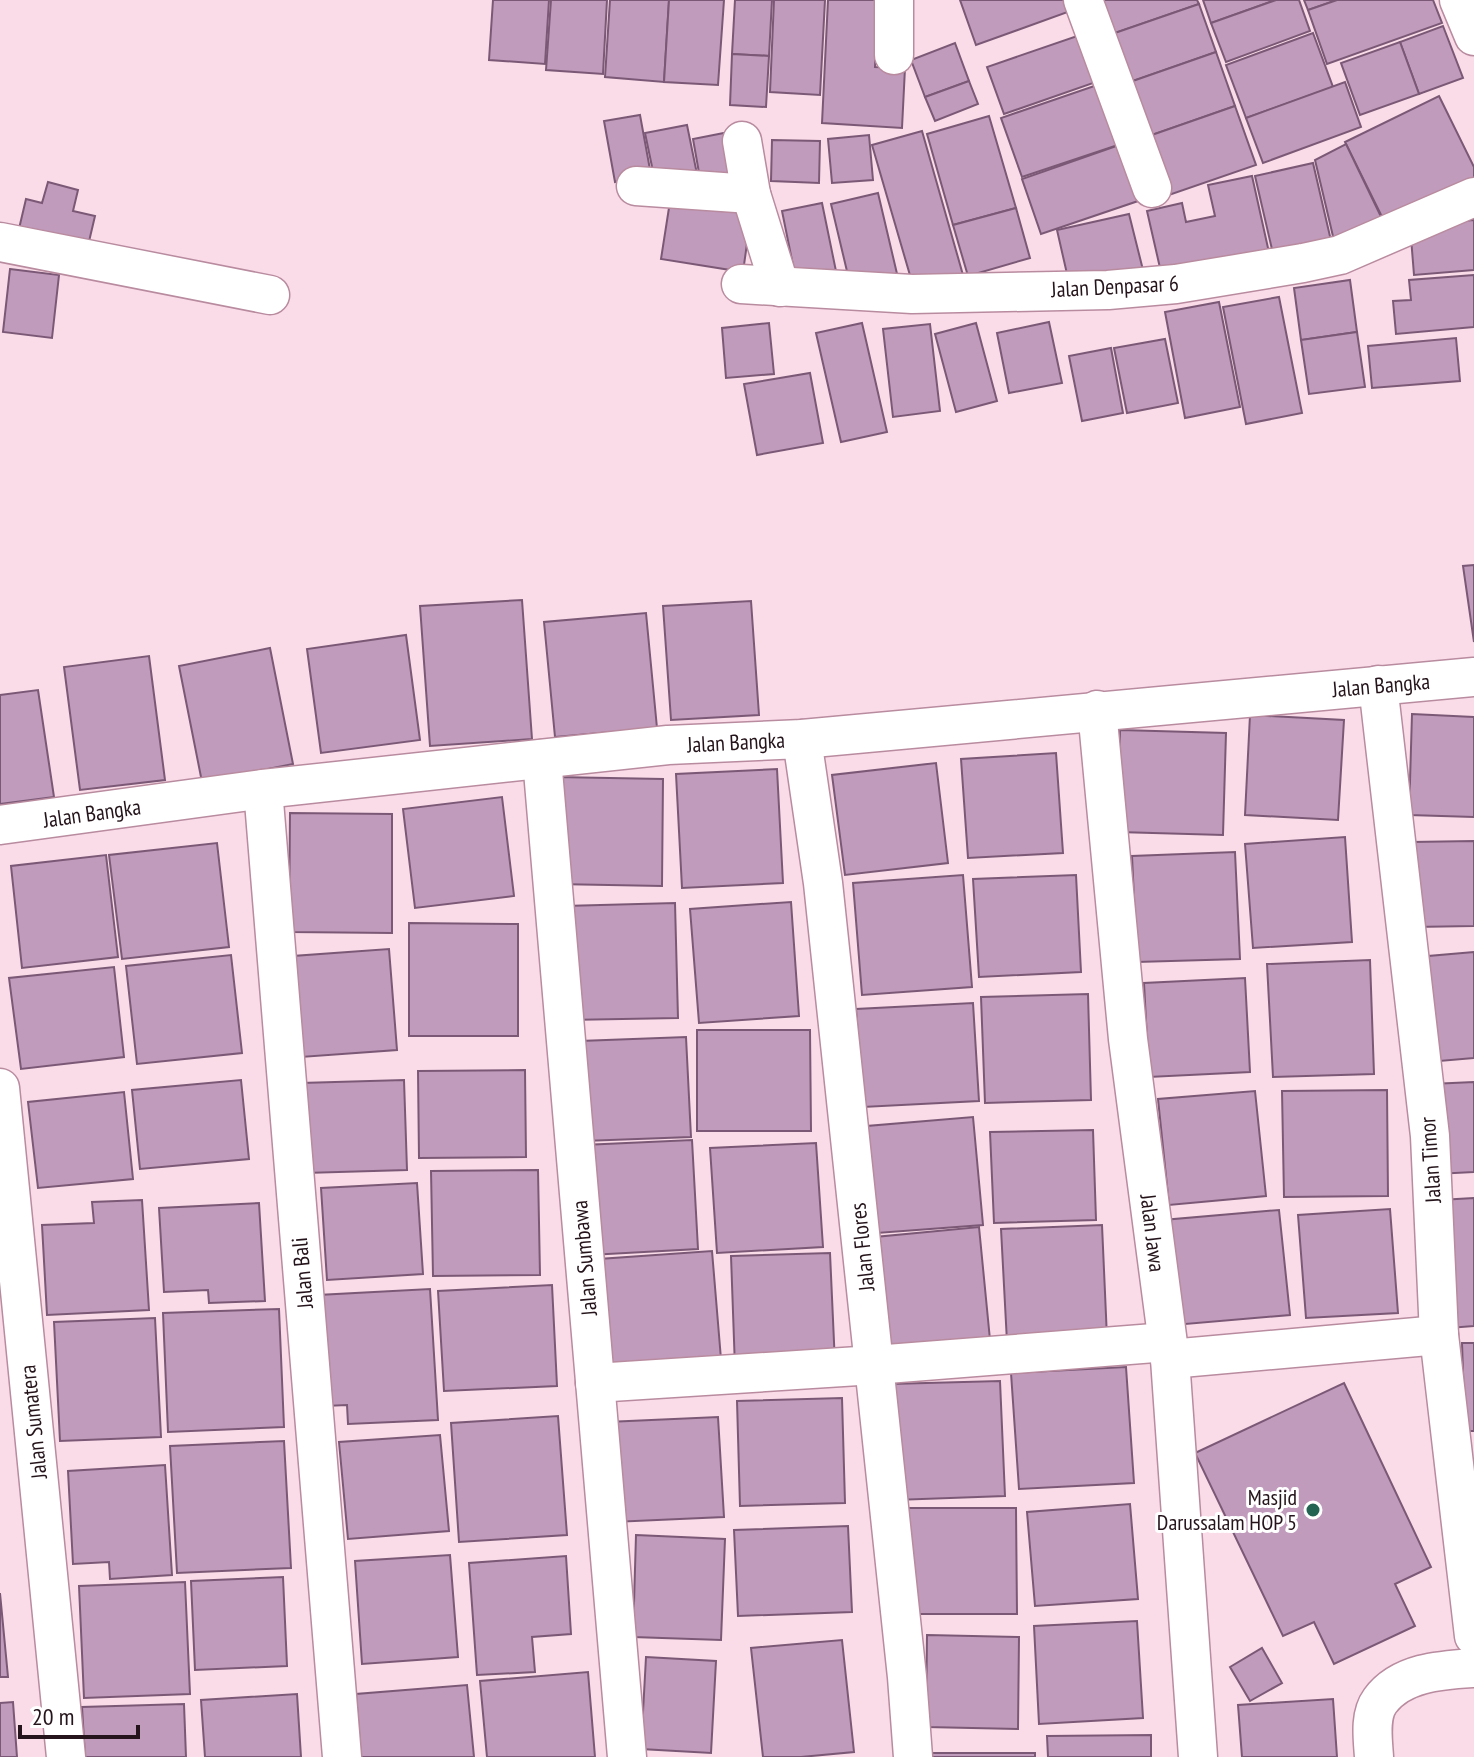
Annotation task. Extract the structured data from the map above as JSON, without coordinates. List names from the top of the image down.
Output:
{
  "streets": {
    "street": [
      "Jalan Denpasar 6",
      "Jalan Bangka",
      "Jalan Timor",
      "Jalan Jawa",
      "Jalan Flores",
      "Jalan Sumbawa",
      "Jalan Bali",
      "Jalan Sumatera"
    ]
  },
  "crossings": [
    ["Jalan Bangka", "Jalan Timor"],
    ["Jalan Bangka", "Jalan Jawa"],
    ["Jalan Bangka", "Jalan Flores"],
    ["Jalan Bangka", "Jalan Sumbawa"],
    ["Jalan Bangka", "Jalan Bali"]
  ],
  "places": ["Masjid Darussalam HOP 5"],
  "scale_bar": "20 m"
}
